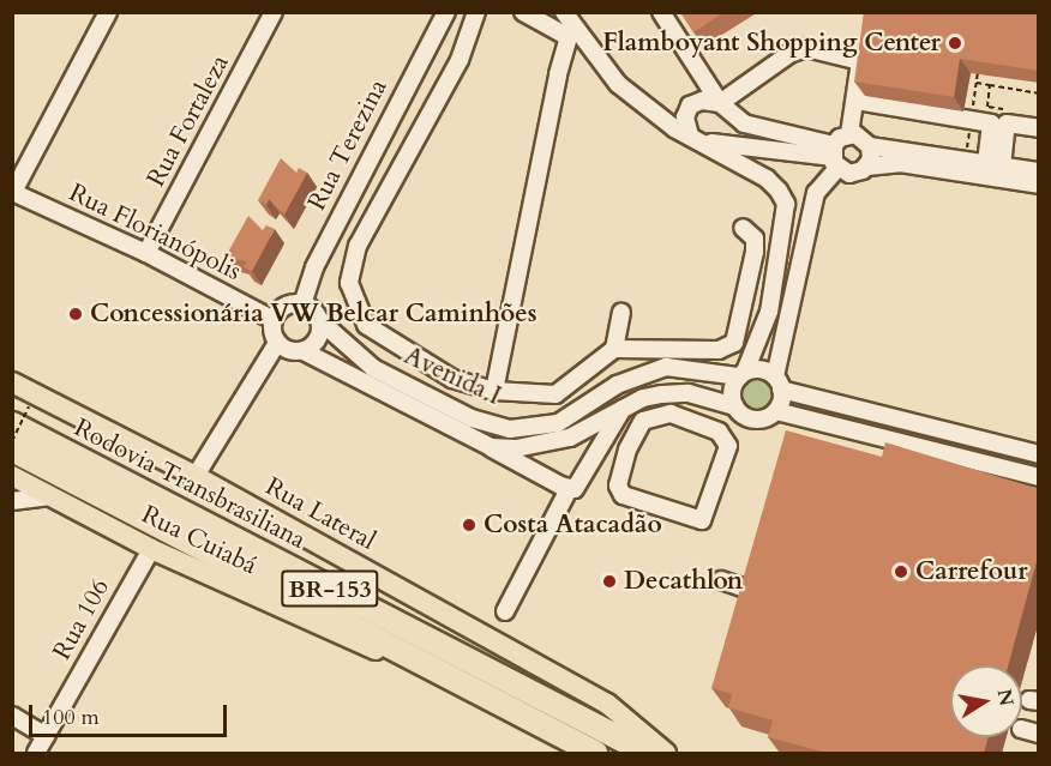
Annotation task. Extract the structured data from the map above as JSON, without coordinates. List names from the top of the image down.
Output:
{
  "streets": {
    "highway": ["Rodovia Transbrasiliana", "BR-153"],
    "main road": ["Rua Lateral", "Rua Cuiabá"],
    "street": [
      "Rua Fortaleza",
      "Rua Terezina",
      "Rua Florianópolis",
      "Avenida I",
      "Rua 106"
    ]
  },
  "crossings": [
    ["Rua Fortaleza", "Rua Florianópolis"],
    ["Rua Terezina", "Rua Florianópolis"],
    ["Rua Terezina", "Avenida I"],
    ["Rua Florianópolis", "Avenida I"],
    ["Rodovia Transbrasiliana", "Rua Cuiabá"],
    ["Rua Cuiabá", "Rua 106"]
  ],
  "places": [
    "Flamboyant Shopping Center",
    "Concessionária VW Belcar Caminhões",
    "Costa Atacadão",
    "Carrefour",
    "Decathlon"
  ],
  "scale_bar": "100 m",
  "north": "right"
}
